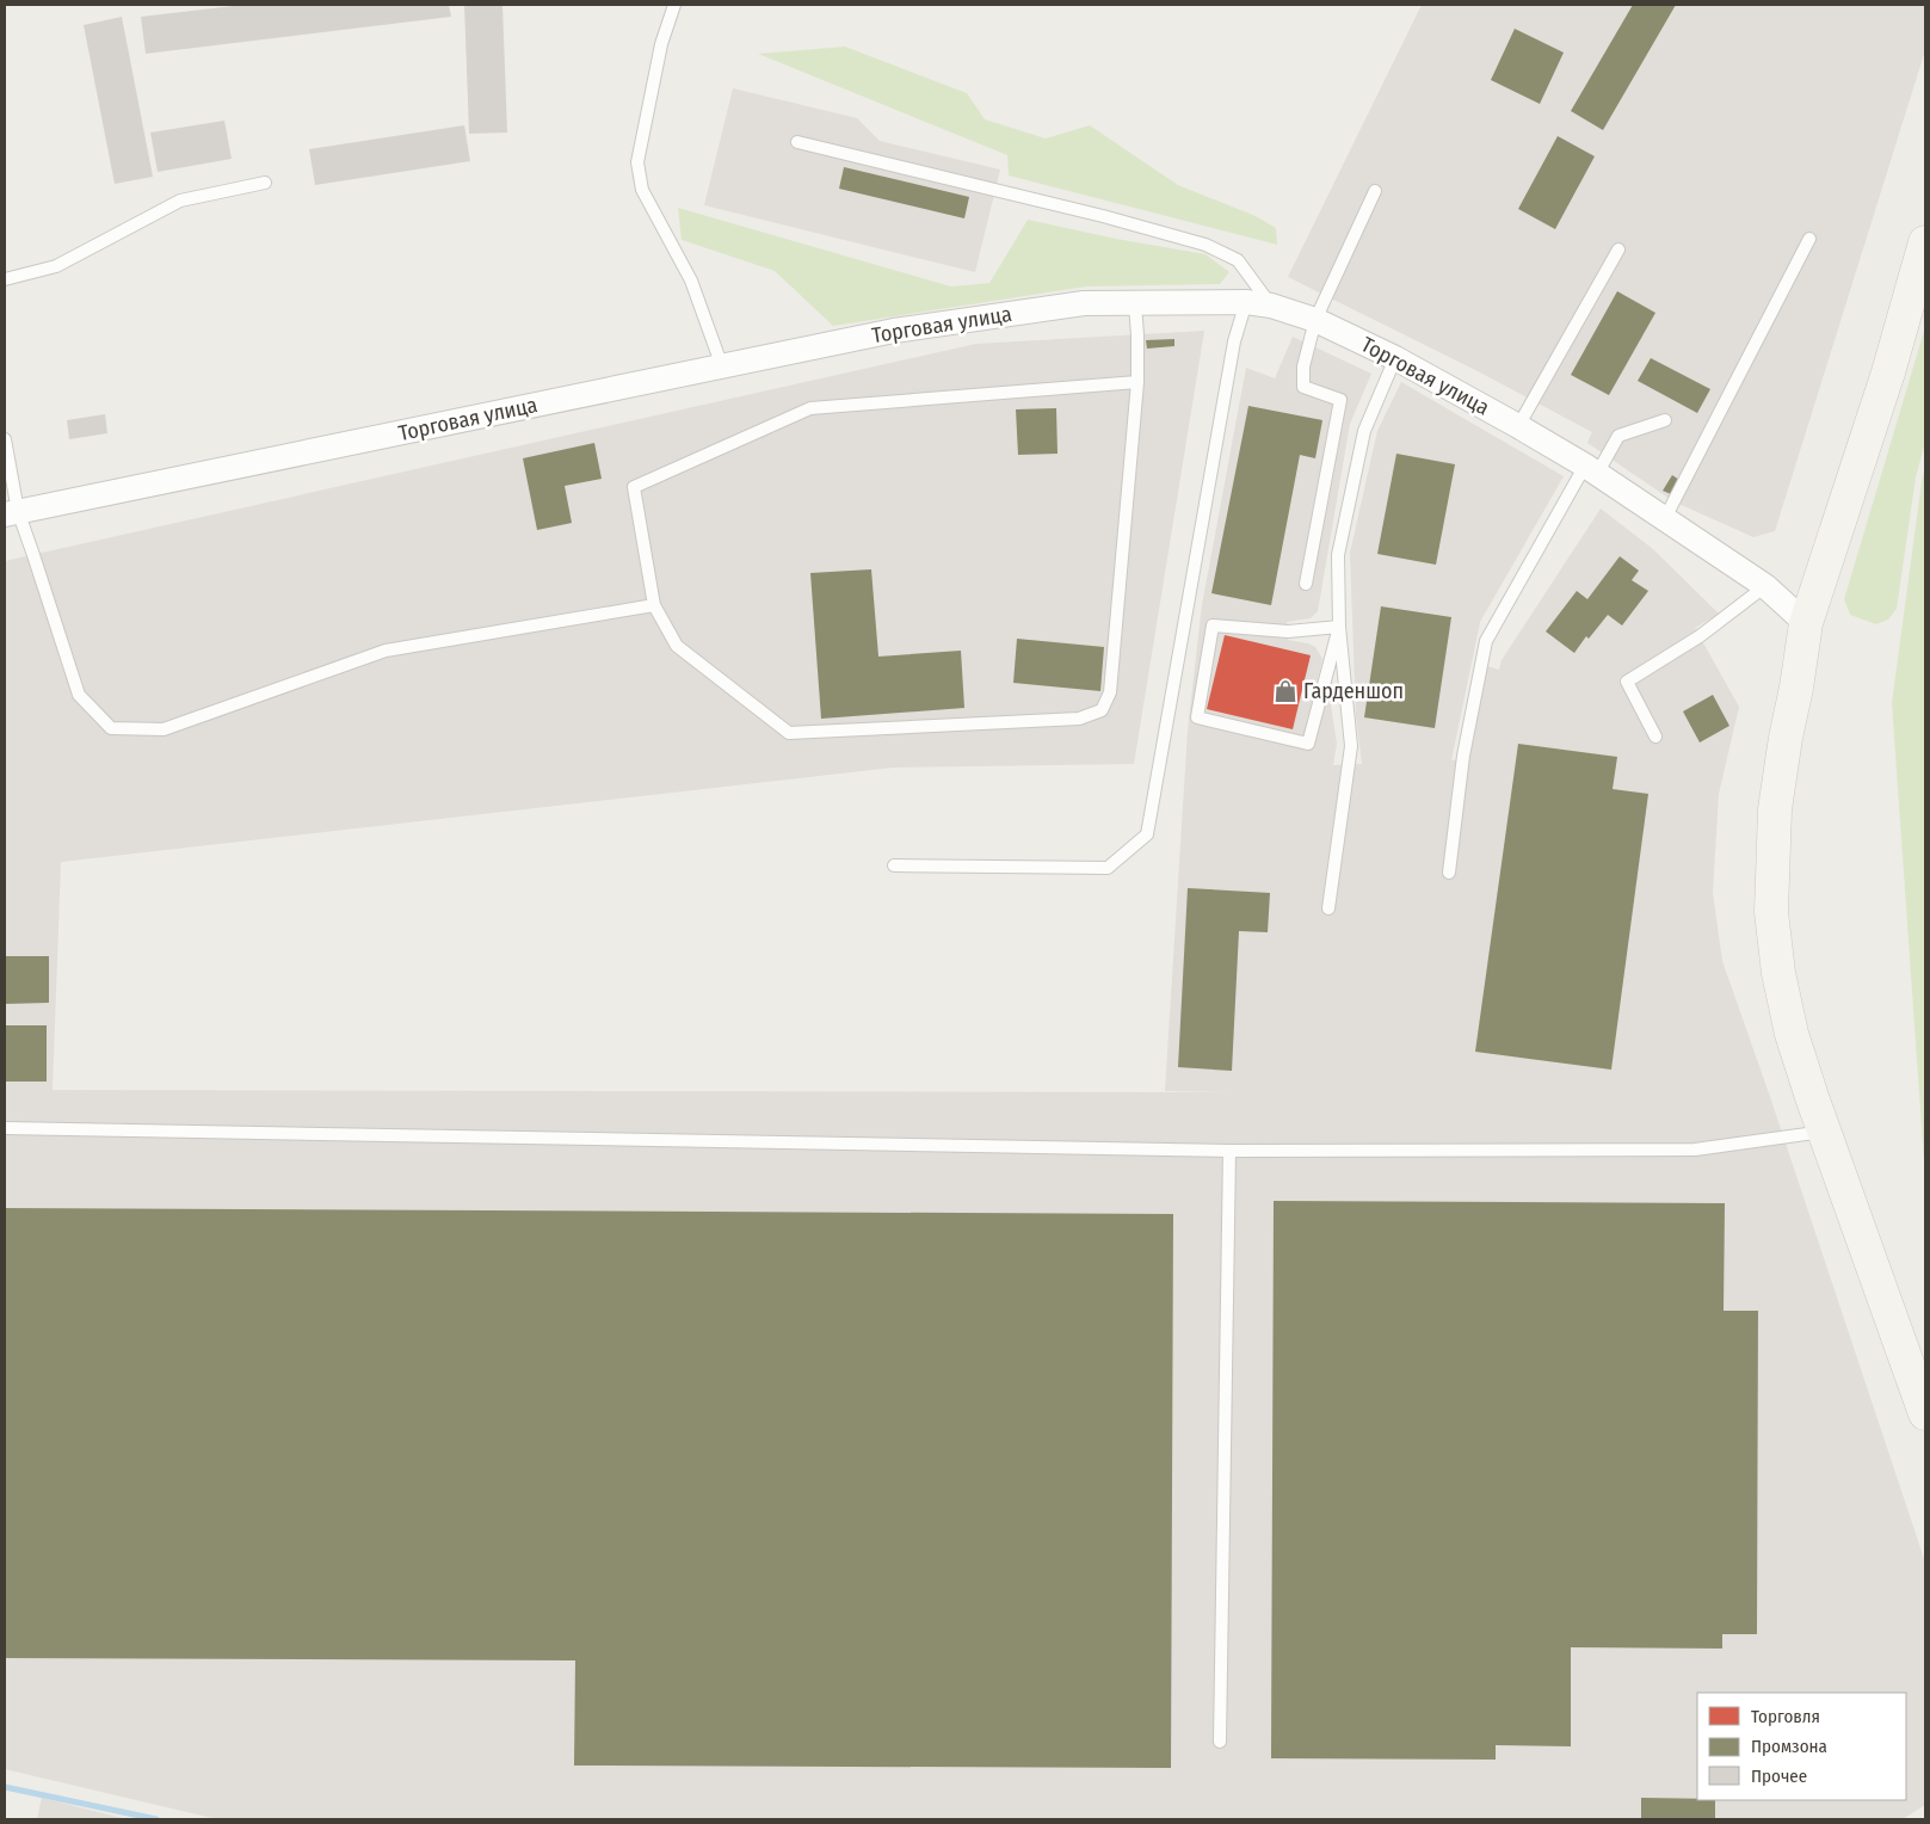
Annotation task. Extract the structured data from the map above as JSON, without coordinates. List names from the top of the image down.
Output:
{
  "streets": {
    "street": ["Торговая улица"]
  },
  "places": {
    "shop": ["Гарденшоп"]
  },
  "legend": ["Торговля", "Промзона", "Прочее"]
}
